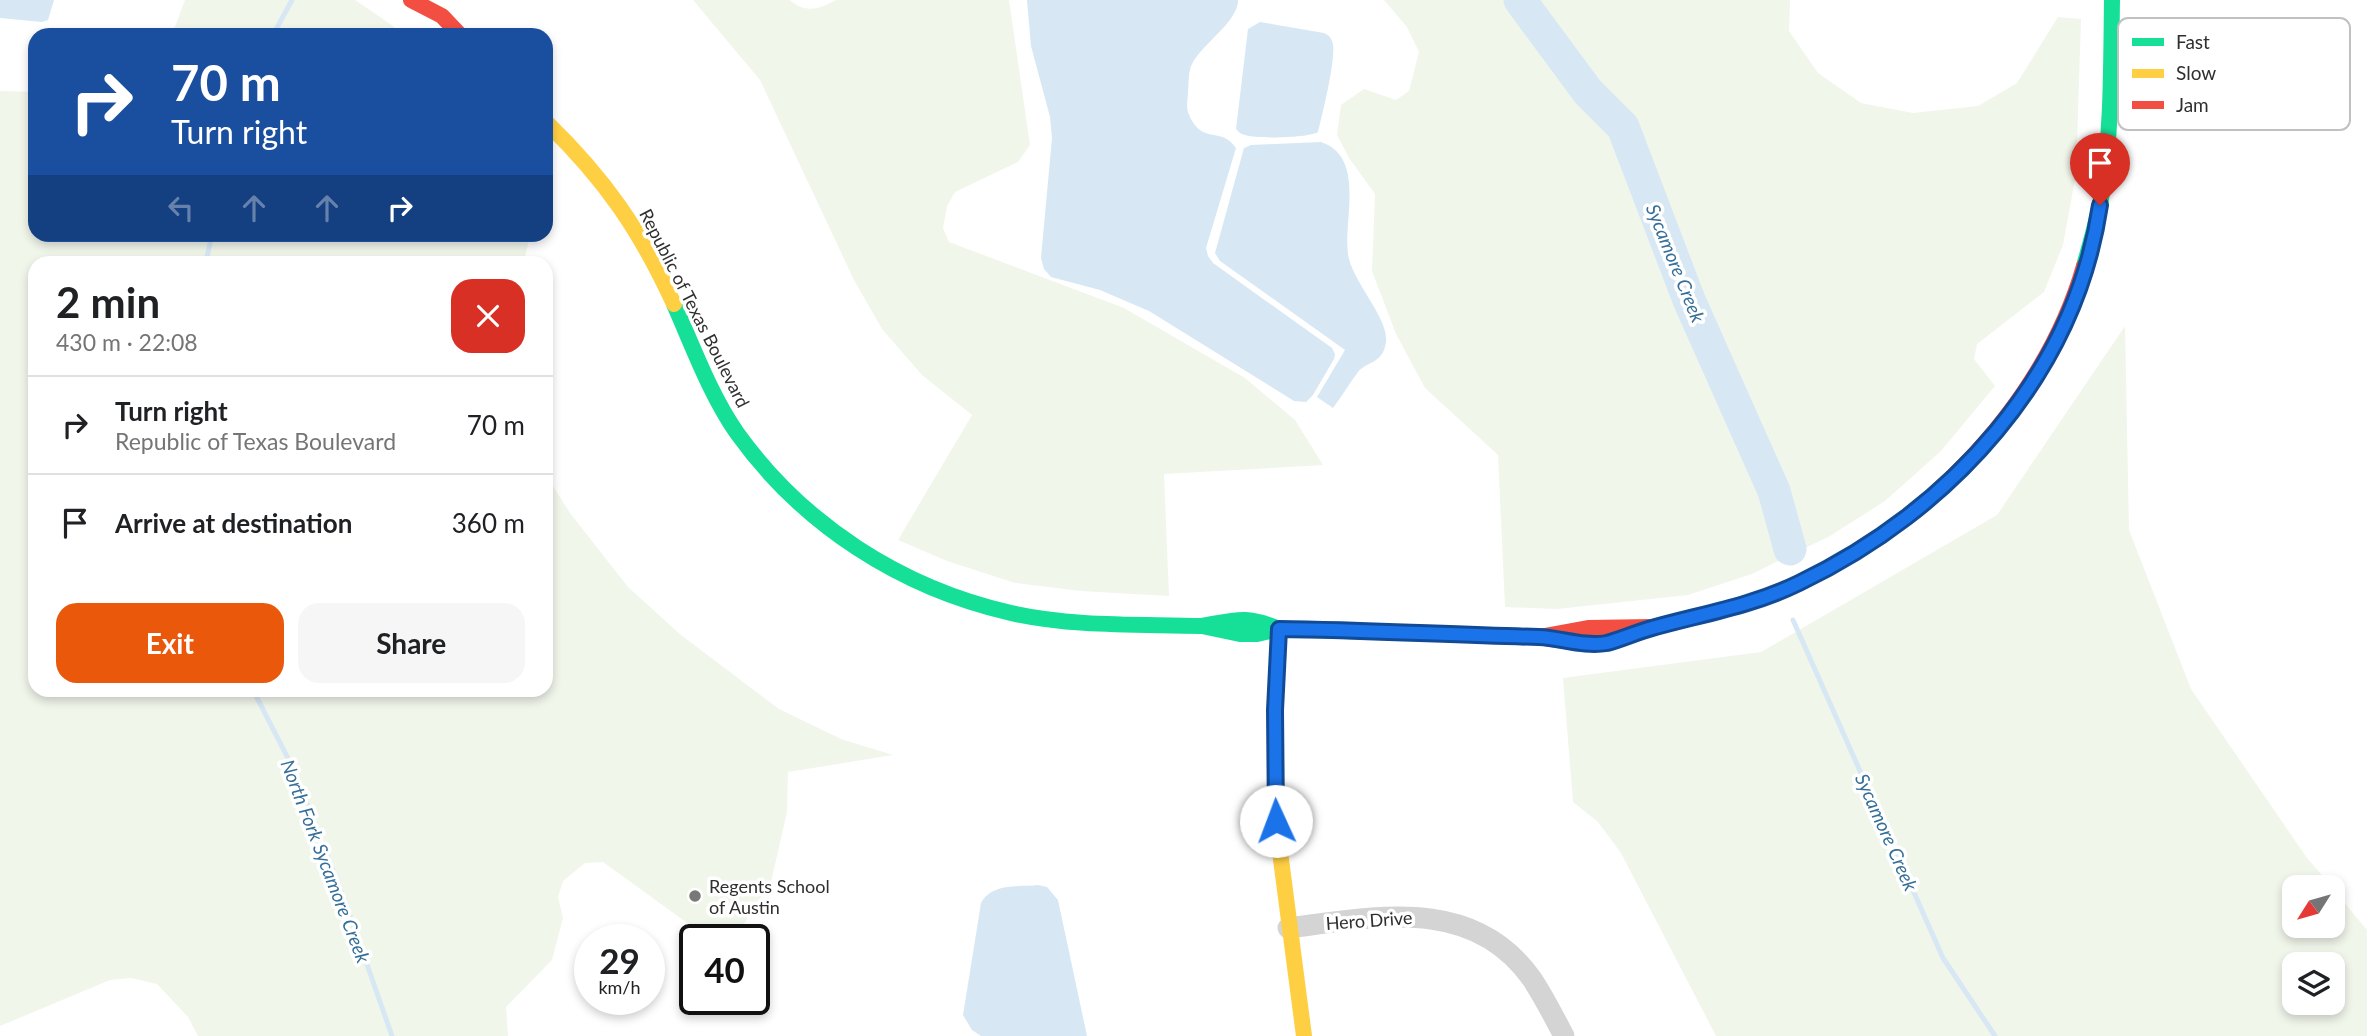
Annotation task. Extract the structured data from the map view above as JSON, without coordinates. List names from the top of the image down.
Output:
{
  "streets": {
    "street": ["Republic of Texas Boulevard", "Hero Drive"]
  },
  "water": ["Sycamore Creek", "North Fork Sycamore Creek"],
  "places": ["Regents School of Austin"],
  "legend": ["Fast", "Slow", "Jam"],
  "north": "bottom left",
  "page": {
    "turn": ["70 m", "Turn right"],
    "heading": ["2 min", "430 m · 22:08"],
    "list": [
      {
        "name": "Turn right",
        "note": "Republic of Texas Boulevard",
        "value": "70 m"
      },
      {
        "name": "Arrive at destination",
        "value": "360 m"
      }
    ],
    "buttons": ["Exit", "Share"],
    "speed": "29 km/h",
    "limit": "40"
  }
}
